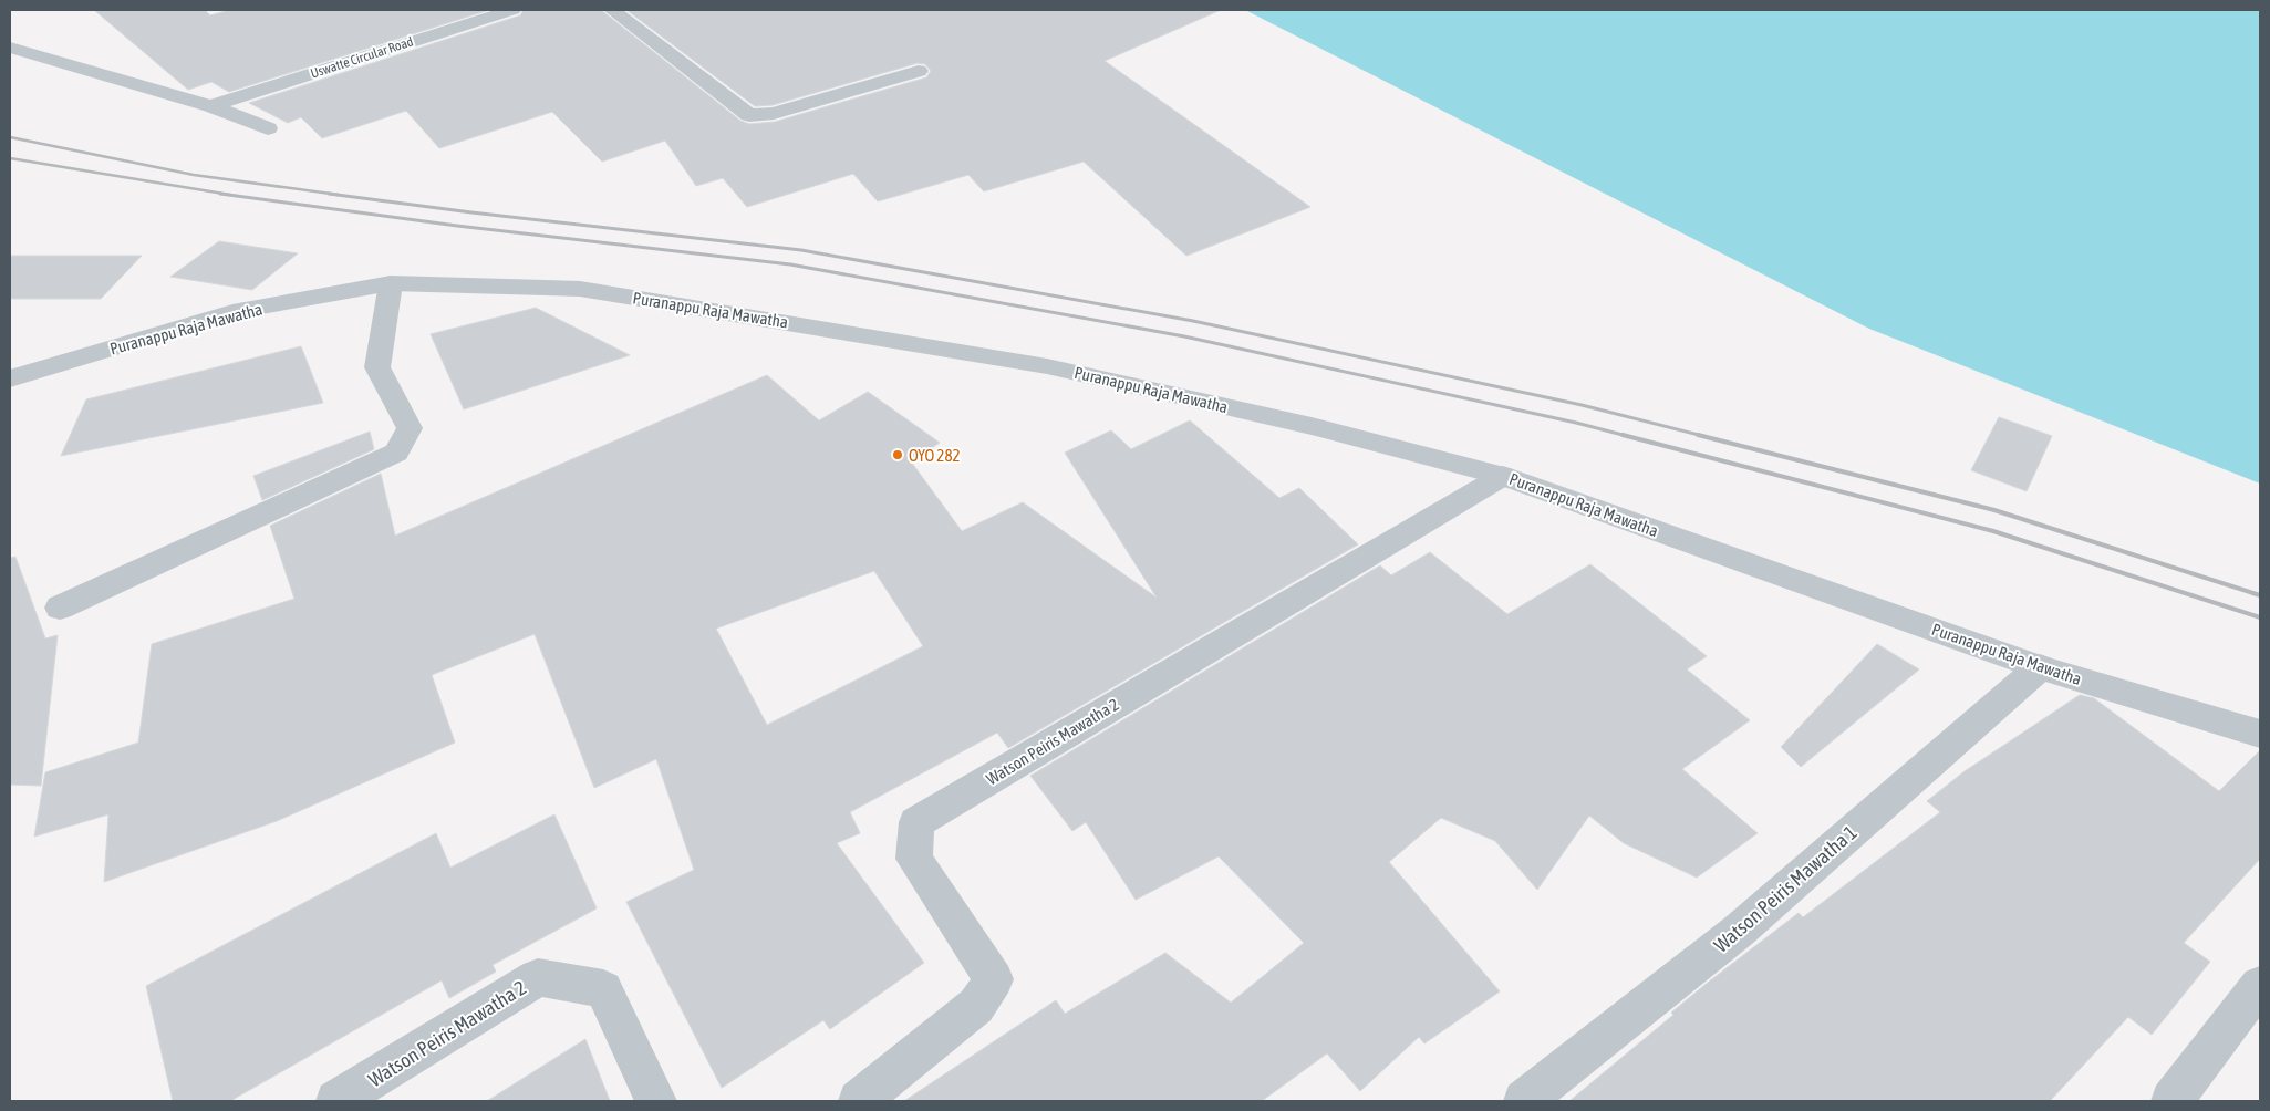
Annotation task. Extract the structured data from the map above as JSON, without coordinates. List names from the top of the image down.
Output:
{
  "streets": {
    "street": [
      "Uswatte Circular Road",
      "Puranappu Raja Mawatha",
      "Watson Peiris Mawatha 2",
      "Watson Peiris Mawatha 1"
    ]
  },
  "crossings": [
    ["Puranappu Raja Mawatha", "Watson Peiris Mawatha 2"],
    ["Puranappu Raja Mawatha", "Watson Peiris Mawatha 1"]
  ],
  "places": ["OYO 282"]
}
